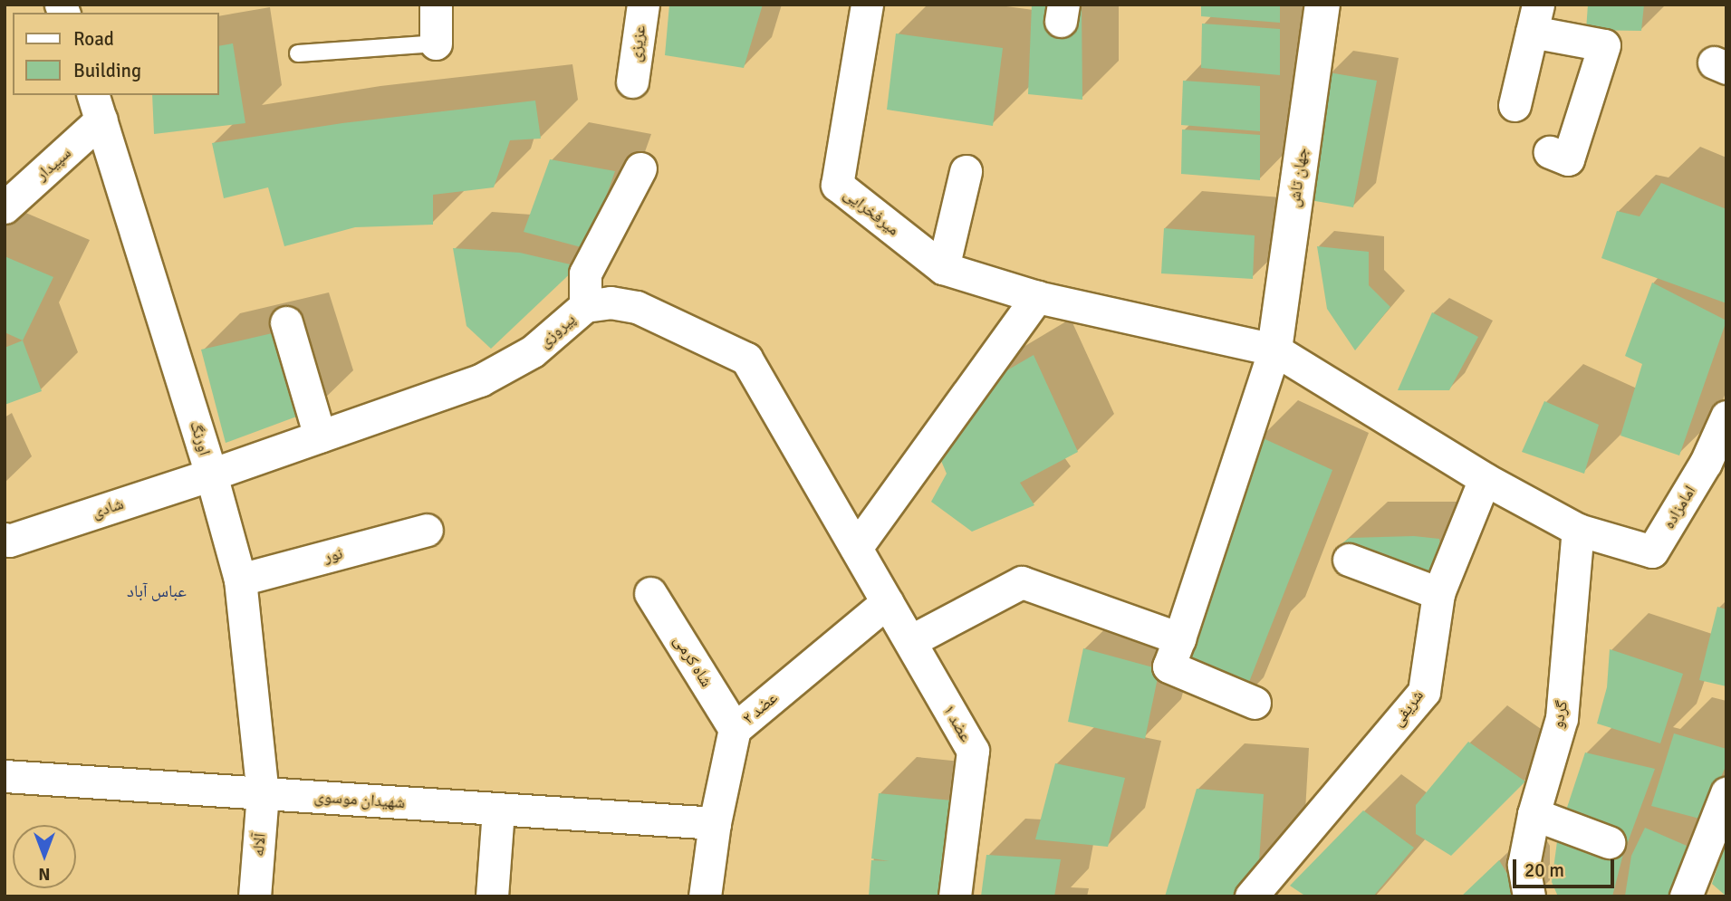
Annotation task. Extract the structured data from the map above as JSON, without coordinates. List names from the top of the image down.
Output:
{
  "streets": {
    "street": [
      "عزیزی",
      "سپیدار",
      "جهان تاش",
      "میرفخرایی",
      "پیروزی",
      "اورنگ",
      "امامزاده",
      "شادی",
      "نور",
      "شاه کرمی",
      "عضد ۲",
      "شریفی",
      "گردو",
      "عضد ۱",
      "شهیدان موسوی",
      "آلاله"
    ]
  },
  "crossings": [
    ["سپیدار", "اورنگ"],
    ["جهان تاش", "میرفخرایی"],
    ["پیروزی", "اورنگ"],
    ["پیروزی", "شادی"],
    ["پیروزی", "عضد ۲"],
    ["پیروزی", "عضد ۱"],
    ["اورنگ", "شادی"],
    ["اورنگ", "نور"],
    ["اورنگ", "شهیدان موسوی"],
    ["اورنگ", "آلاله"],
    ["امامزاده", "گردو"],
    ["شاه کرمی", "عضد ۲"],
    ["عضد ۲", "عضد ۱"],
    ["عضد ۲", "شهیدان موسوی"],
    ["شهیدان موسوی", "آلاله"]
  ],
  "districts": ["عباس آباد"],
  "legend": ["Road", "Building"],
  "scale_bar": "20 m",
  "north": "bottom"
}
